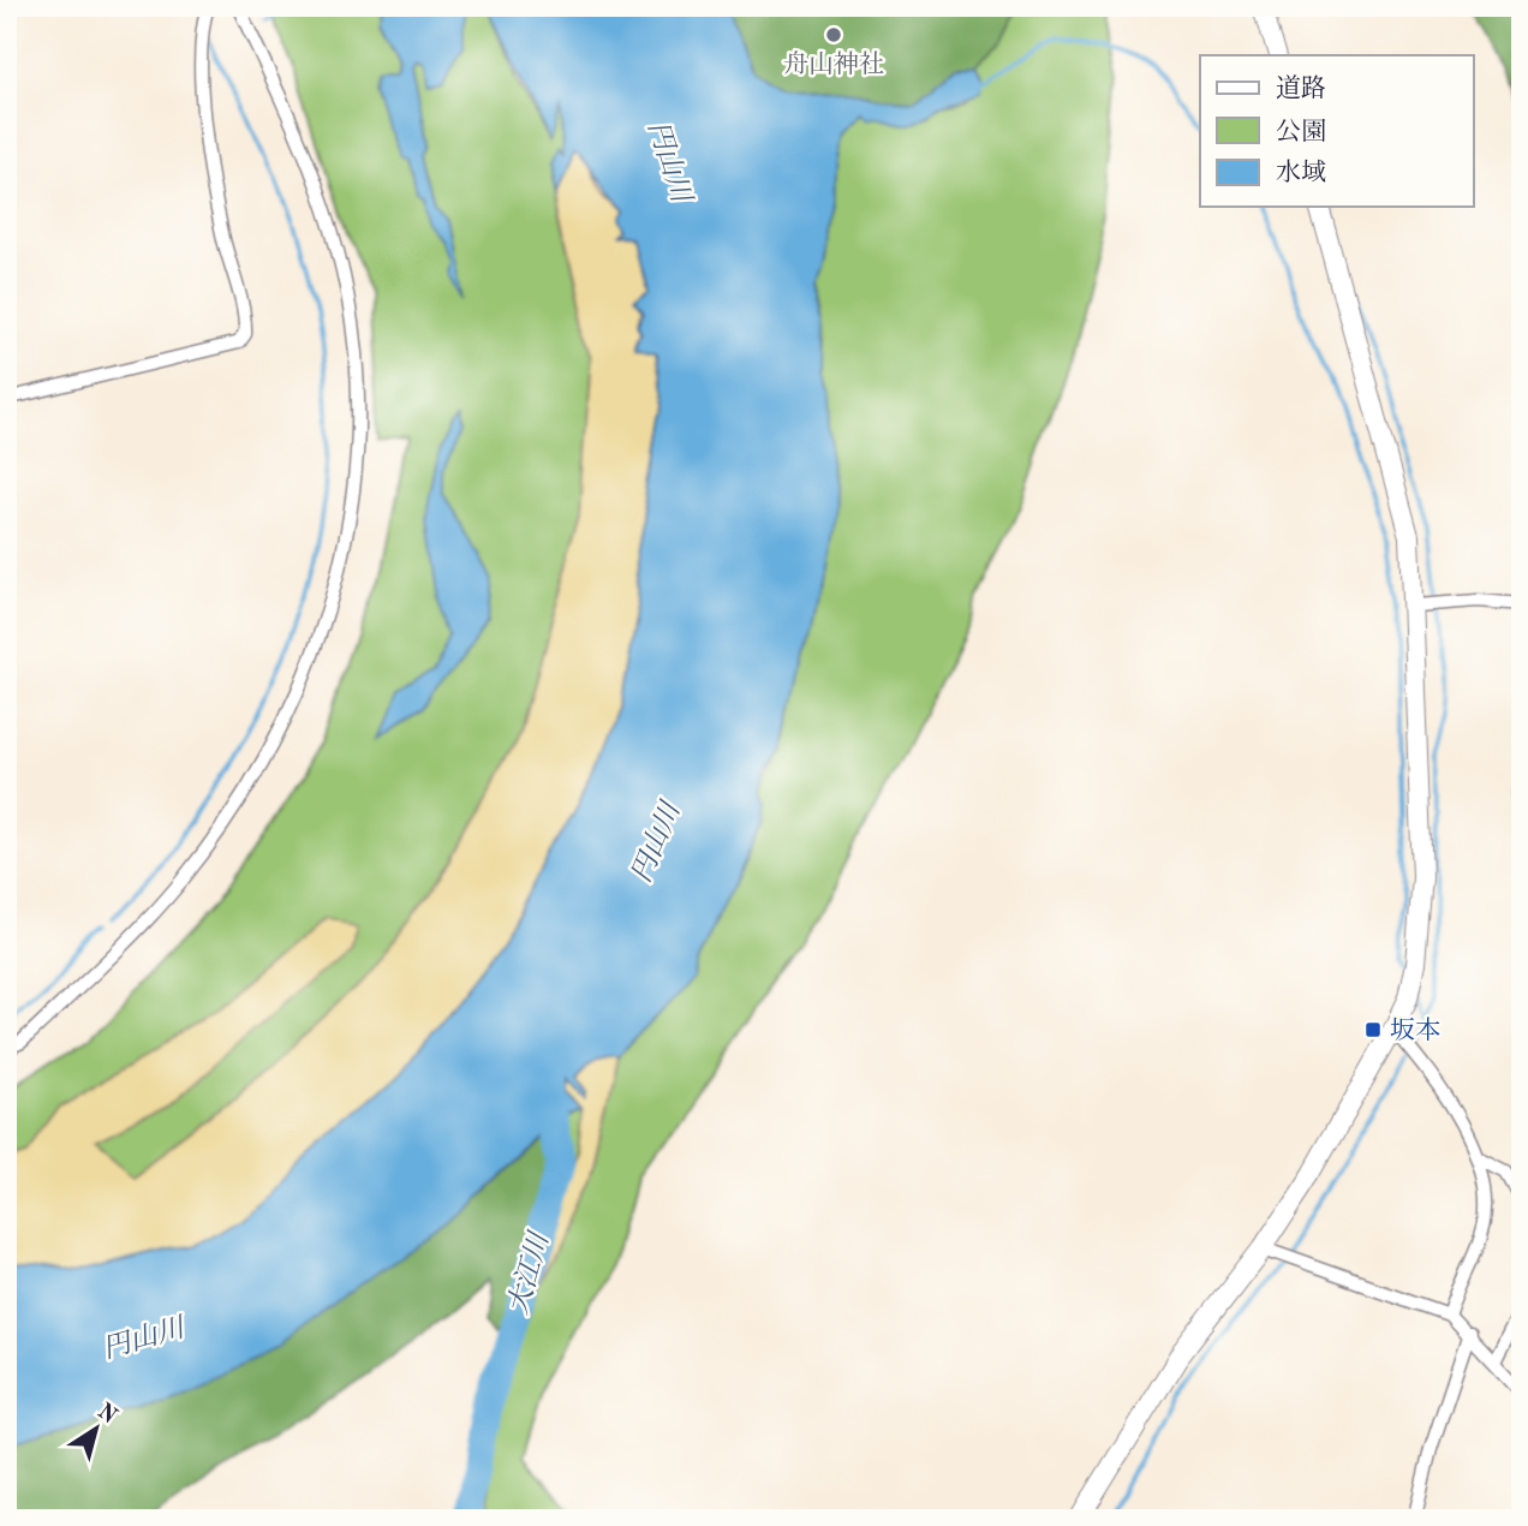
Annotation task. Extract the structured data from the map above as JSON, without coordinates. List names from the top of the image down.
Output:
{
  "water": ["円山川", "大江川"],
  "places": {
    "other": ["舟山神社"],
    "transit": ["坂本"]
  },
  "legend": ["道路", "公園", "水域"],
  "north": "top right"
}
